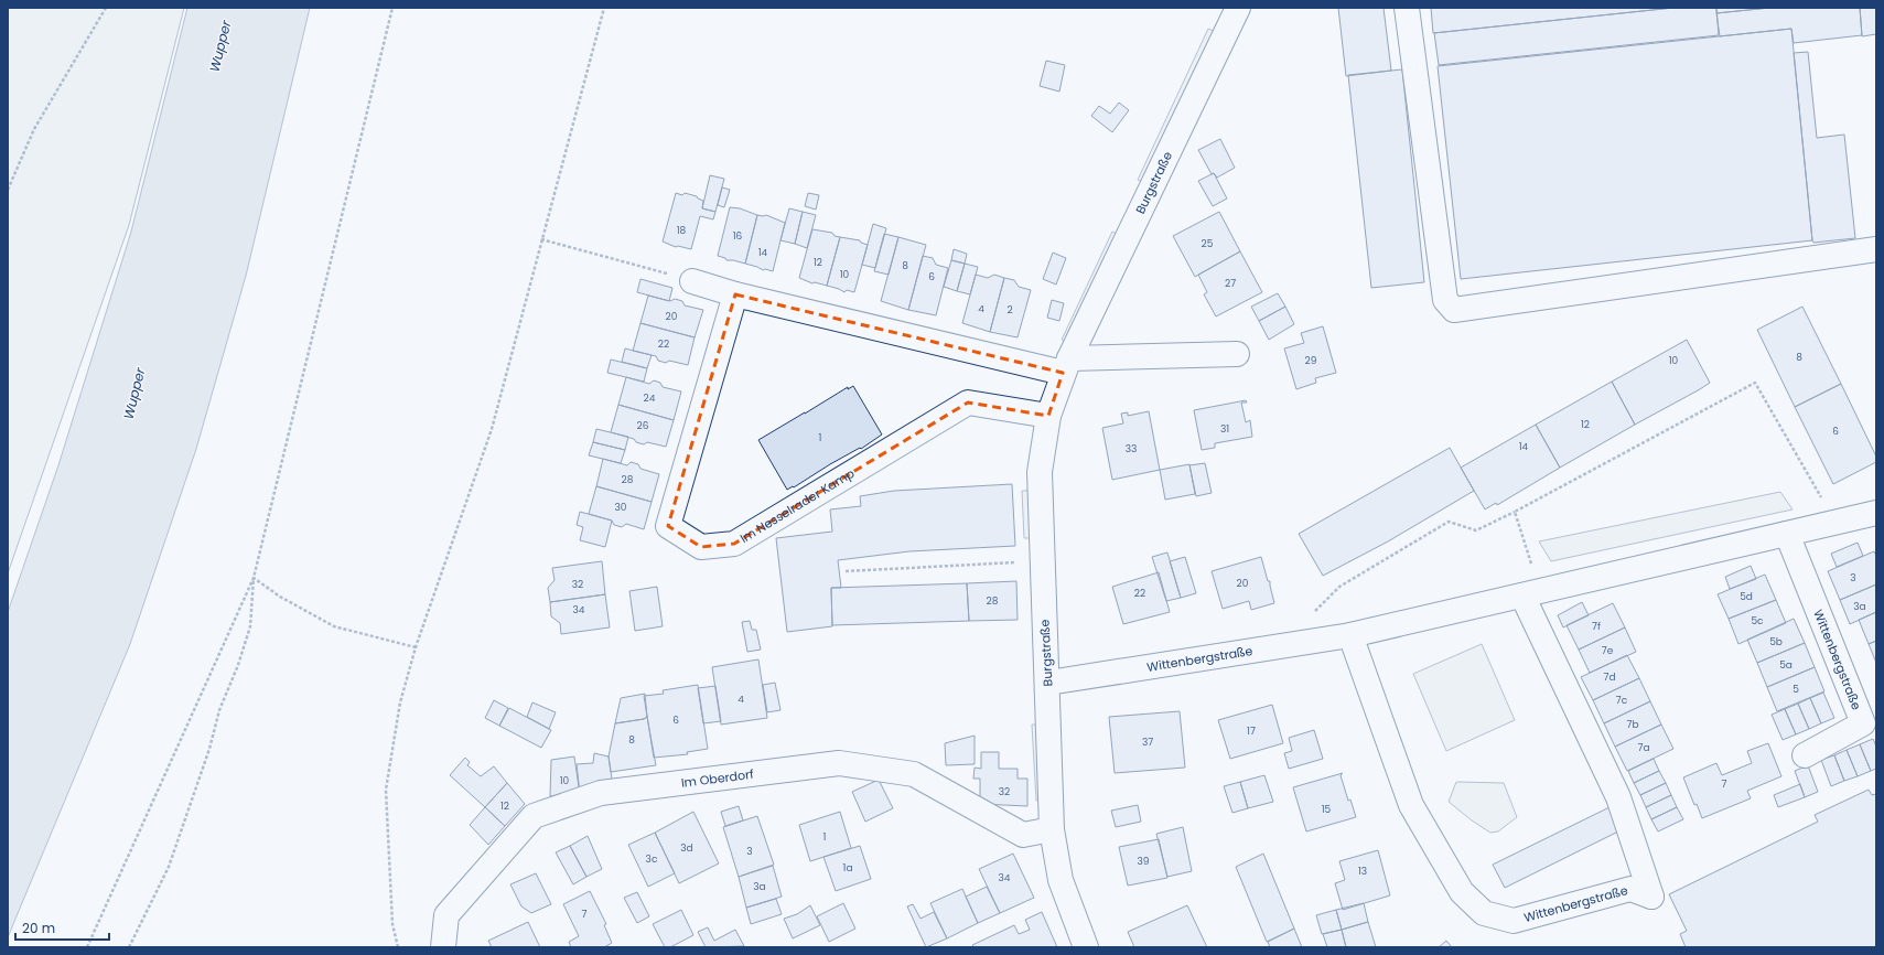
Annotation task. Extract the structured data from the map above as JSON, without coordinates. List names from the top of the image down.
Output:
{
  "streets": {
    "street": [
      "Burgstraße",
      "Im Nesselrader Kamp",
      "Wittenbergstraße",
      "Im Oberdorf"
    ]
  },
  "crossings": [
    ["Burgstraße", "Im Nesselrader Kamp"],
    ["Burgstraße", "Wittenbergstraße"],
    ["Burgstraße", "Im Oberdorf"]
  ],
  "water": ["Wupper"],
  "house_numbers": [
    "18",
    "16",
    "25",
    "14",
    "12",
    "8",
    "10",
    "6",
    "27",
    "4",
    "2",
    "20",
    "22",
    "8",
    "29",
    "10",
    "24",
    "12",
    "26",
    "31",
    "6",
    "1",
    "14",
    "33",
    "28",
    "30",
    "3",
    "20",
    "32",
    "22",
    "5d",
    "28",
    "3a",
    "34",
    "5c",
    "7f",
    "5b",
    "7e",
    "5a",
    "7d",
    "5",
    "4",
    "7c",
    "6",
    "7b",
    "17",
    "8",
    "37",
    "7a",
    "10",
    "7",
    "32",
    "12",
    "15",
    "1",
    "3d",
    "3",
    "3c",
    "39",
    "1a",
    "13",
    "34",
    "3a",
    "7"
  ],
  "scale_bar": "20 m"
}
